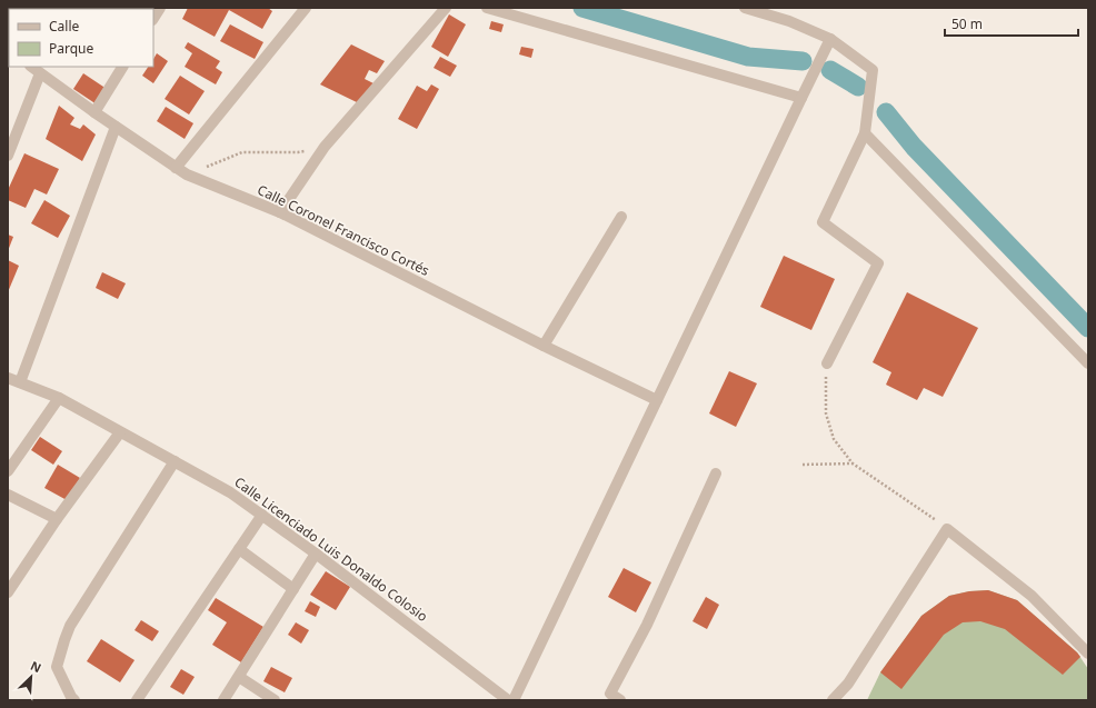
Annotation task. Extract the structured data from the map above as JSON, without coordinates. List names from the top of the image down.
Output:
{
  "streets": {
    "street": ["Calle Coronel Francisco Cortés", "Calle Licenciado Luis Donaldo Colosio"]
  },
  "legend": ["Calle", "Parque"],
  "scale_bar": "50 m",
  "north": "top right"
}
